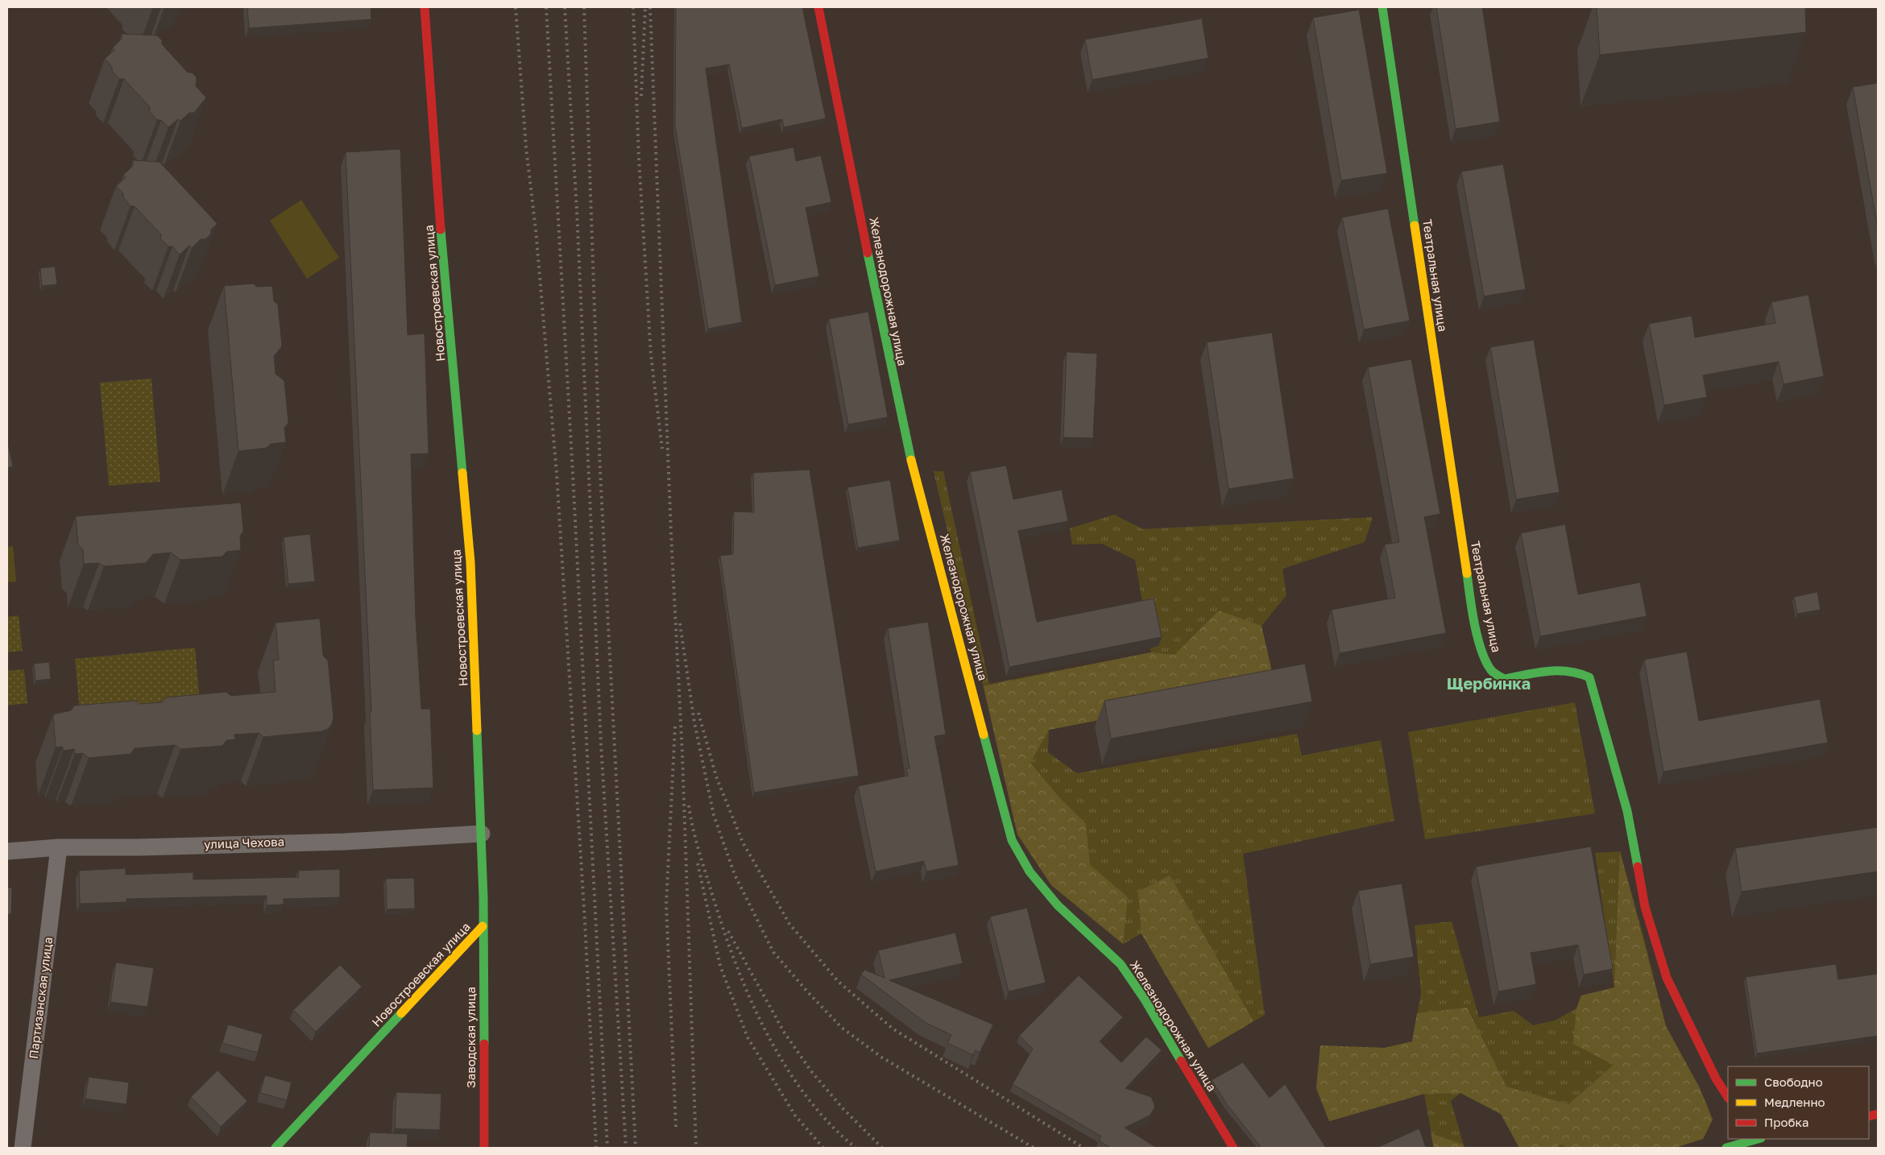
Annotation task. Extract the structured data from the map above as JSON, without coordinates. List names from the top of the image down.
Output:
{
  "streets": {
    "street": [
      "Театральная улица",
      "Железнодорожная улица",
      "Новостроевская улица",
      "улица Чехова",
      "Партизанская улица",
      "Заводская улица"
    ]
  },
  "crossings": [
    ["Новостроевская улица", "улица Чехова"],
    ["Новостроевская улица", "Заводская улица"],
    ["улица Чехова", "Партизанская улица"]
  ],
  "districts": ["Щербинка"],
  "legend": ["Свободно", "Медленно", "Пробка"]
}
